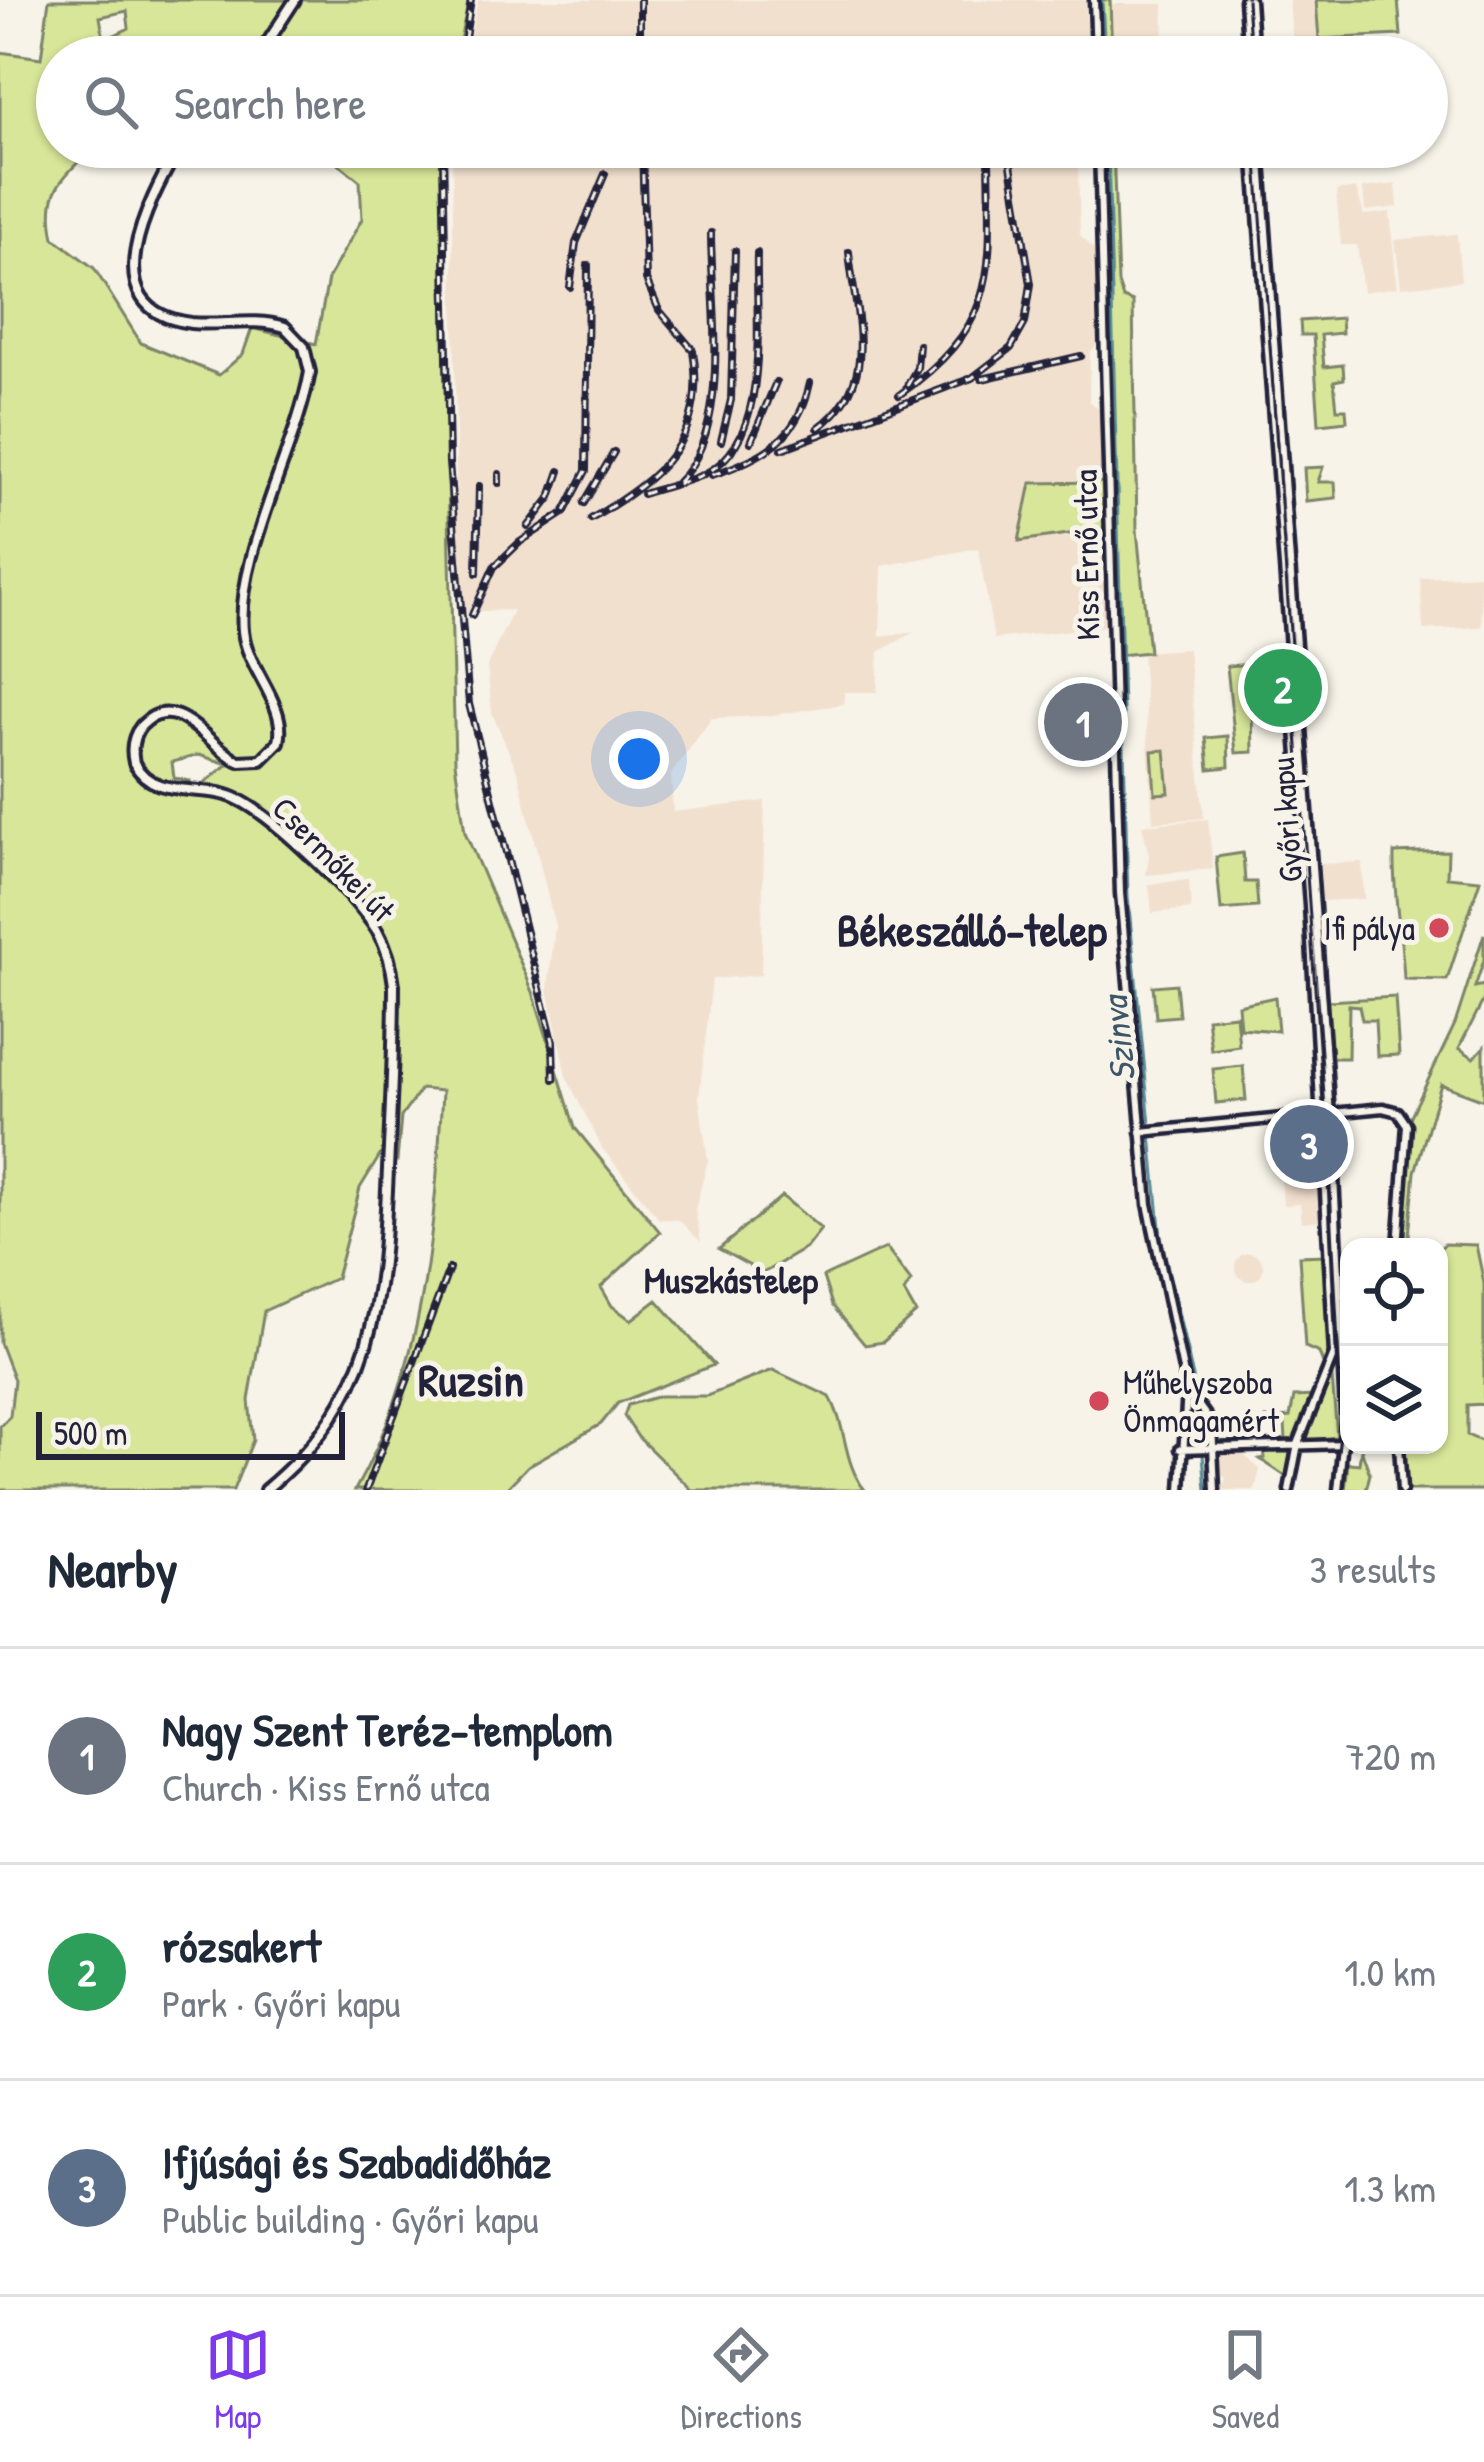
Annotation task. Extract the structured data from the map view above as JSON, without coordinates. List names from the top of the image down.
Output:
{
  "streets": {
    "main road": ["Csermőkei út"],
    "street": ["Kiss Ernő utca", "Győri kapu"]
  },
  "districts": ["Békeszálló-telep", "Muszkástelep", "Ruzsin"],
  "water": ["Szinva"],
  "places": ["Ifi pálya", "Műhelyszoba Önmagamért"],
  "scale_bar": "500 m",
  "page": {
    "search": "Search here",
    "pins": ["2", "1", "3"],
    "scale": "500 m",
    "heading": ["Nearby", "3 results"],
    "list": [
      {
        "mark": "1",
        "name": "Nagy Szent Teréz-templom",
        "note": "Church · Kiss Ernő utca",
        "value": "720 m"
      },
      {
        "mark": "2",
        "name": "rózsakert",
        "note": "Park · Győri kapu",
        "value": "1.0 km"
      },
      {
        "mark": "3",
        "name": "Ifjúsági és Szabadidőház",
        "note": "Public building · Győri kapu",
        "value": "1.3 km"
      }
    ],
    "nav": ["Map", "Directions", "Saved"]
  }
}
